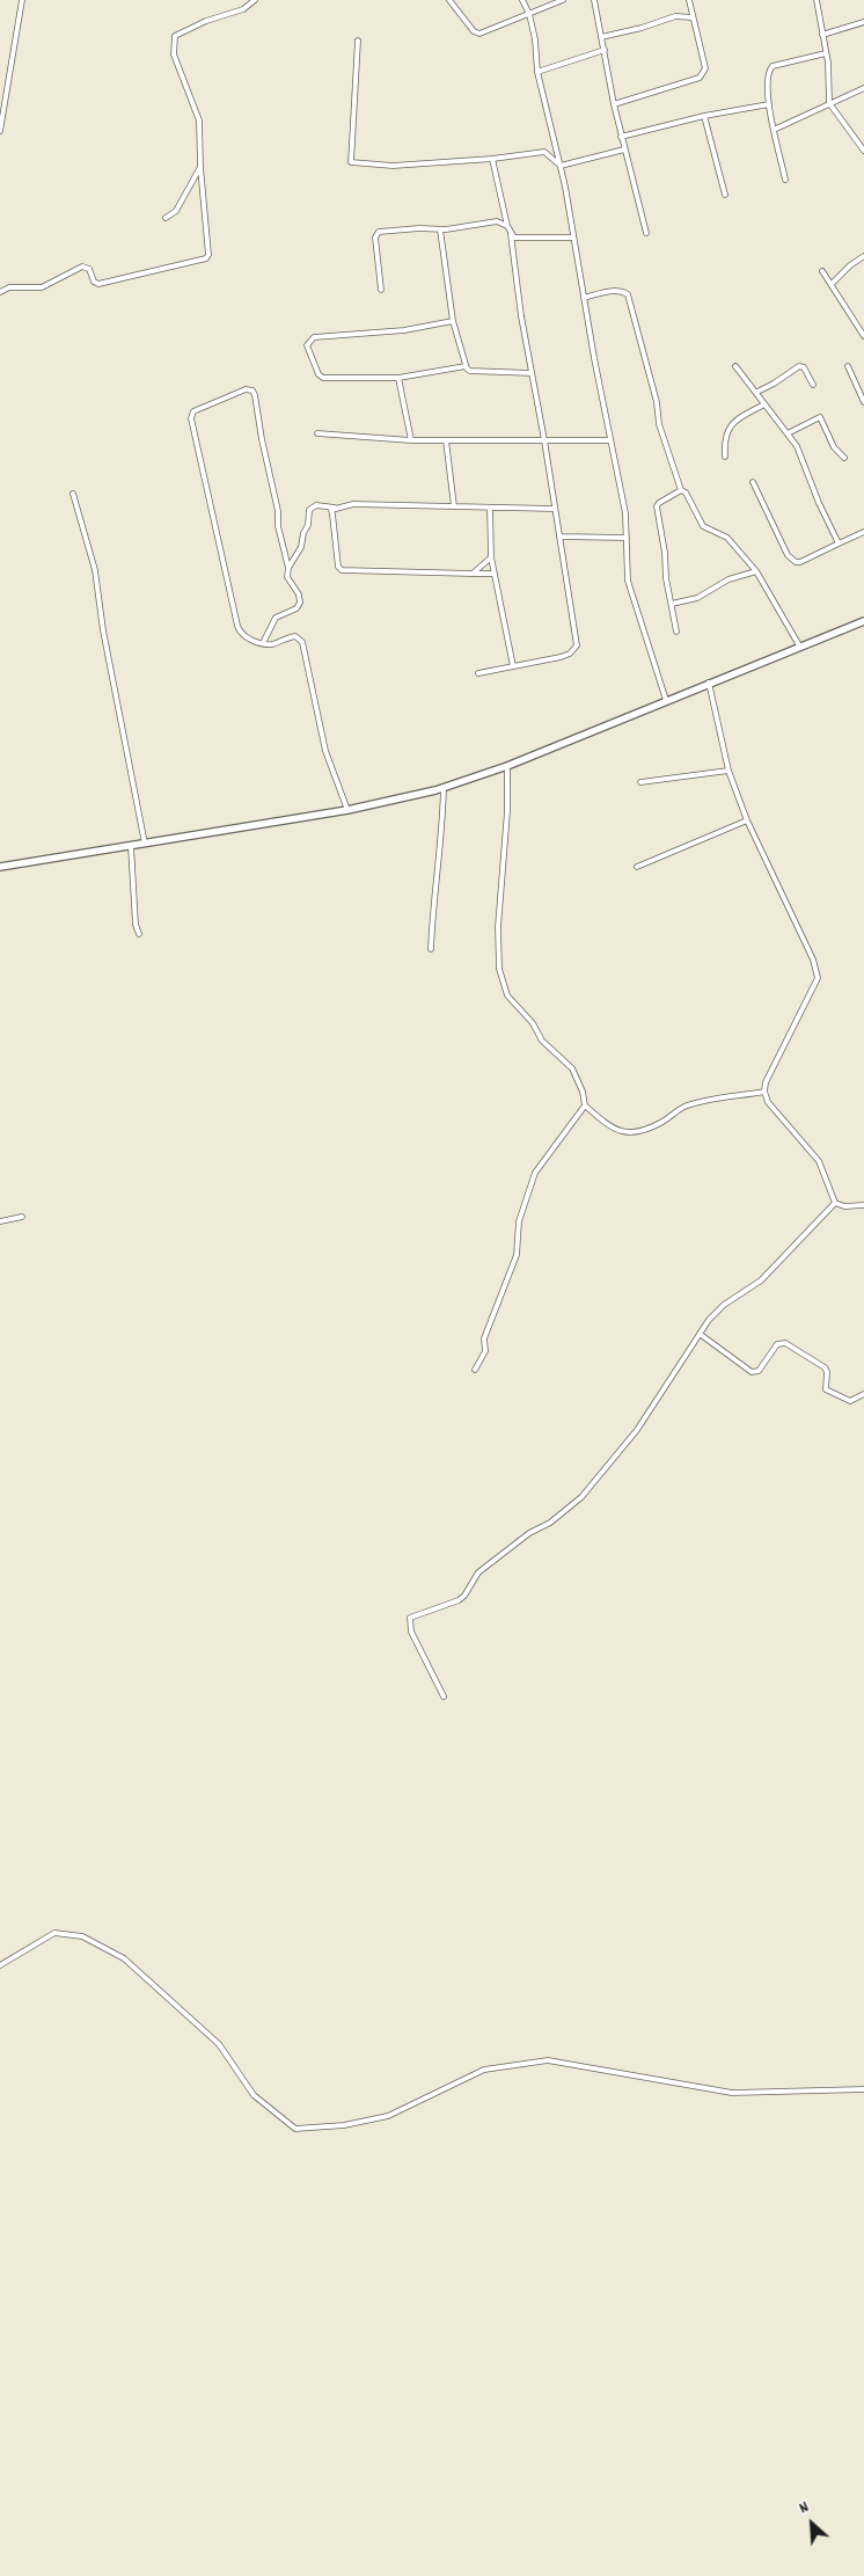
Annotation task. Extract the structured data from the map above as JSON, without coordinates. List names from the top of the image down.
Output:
{
  "north": "top left"
}
